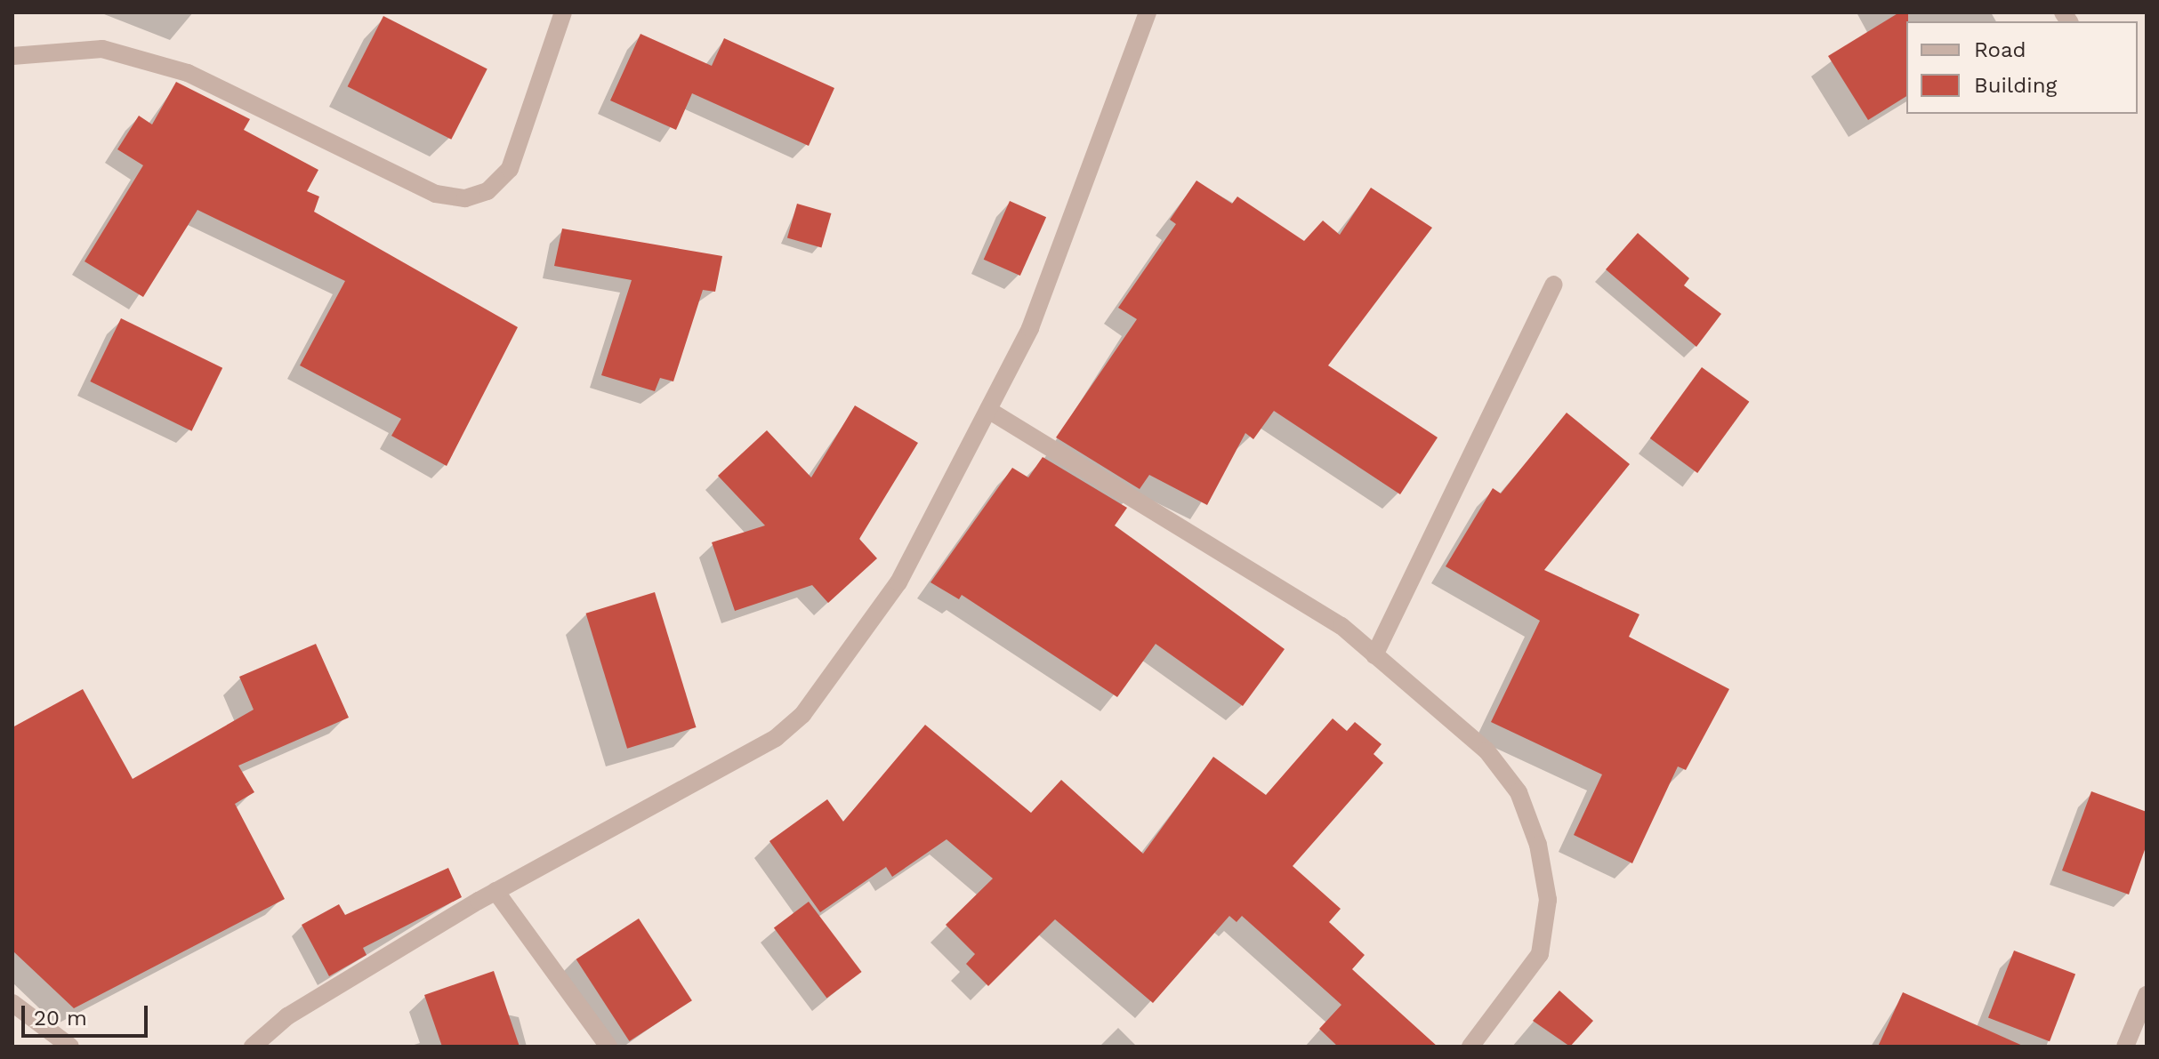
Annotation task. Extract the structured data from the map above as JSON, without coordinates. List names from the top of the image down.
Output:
{
  "legend": ["Road", "Building"],
  "scale_bar": "20 m"
}
